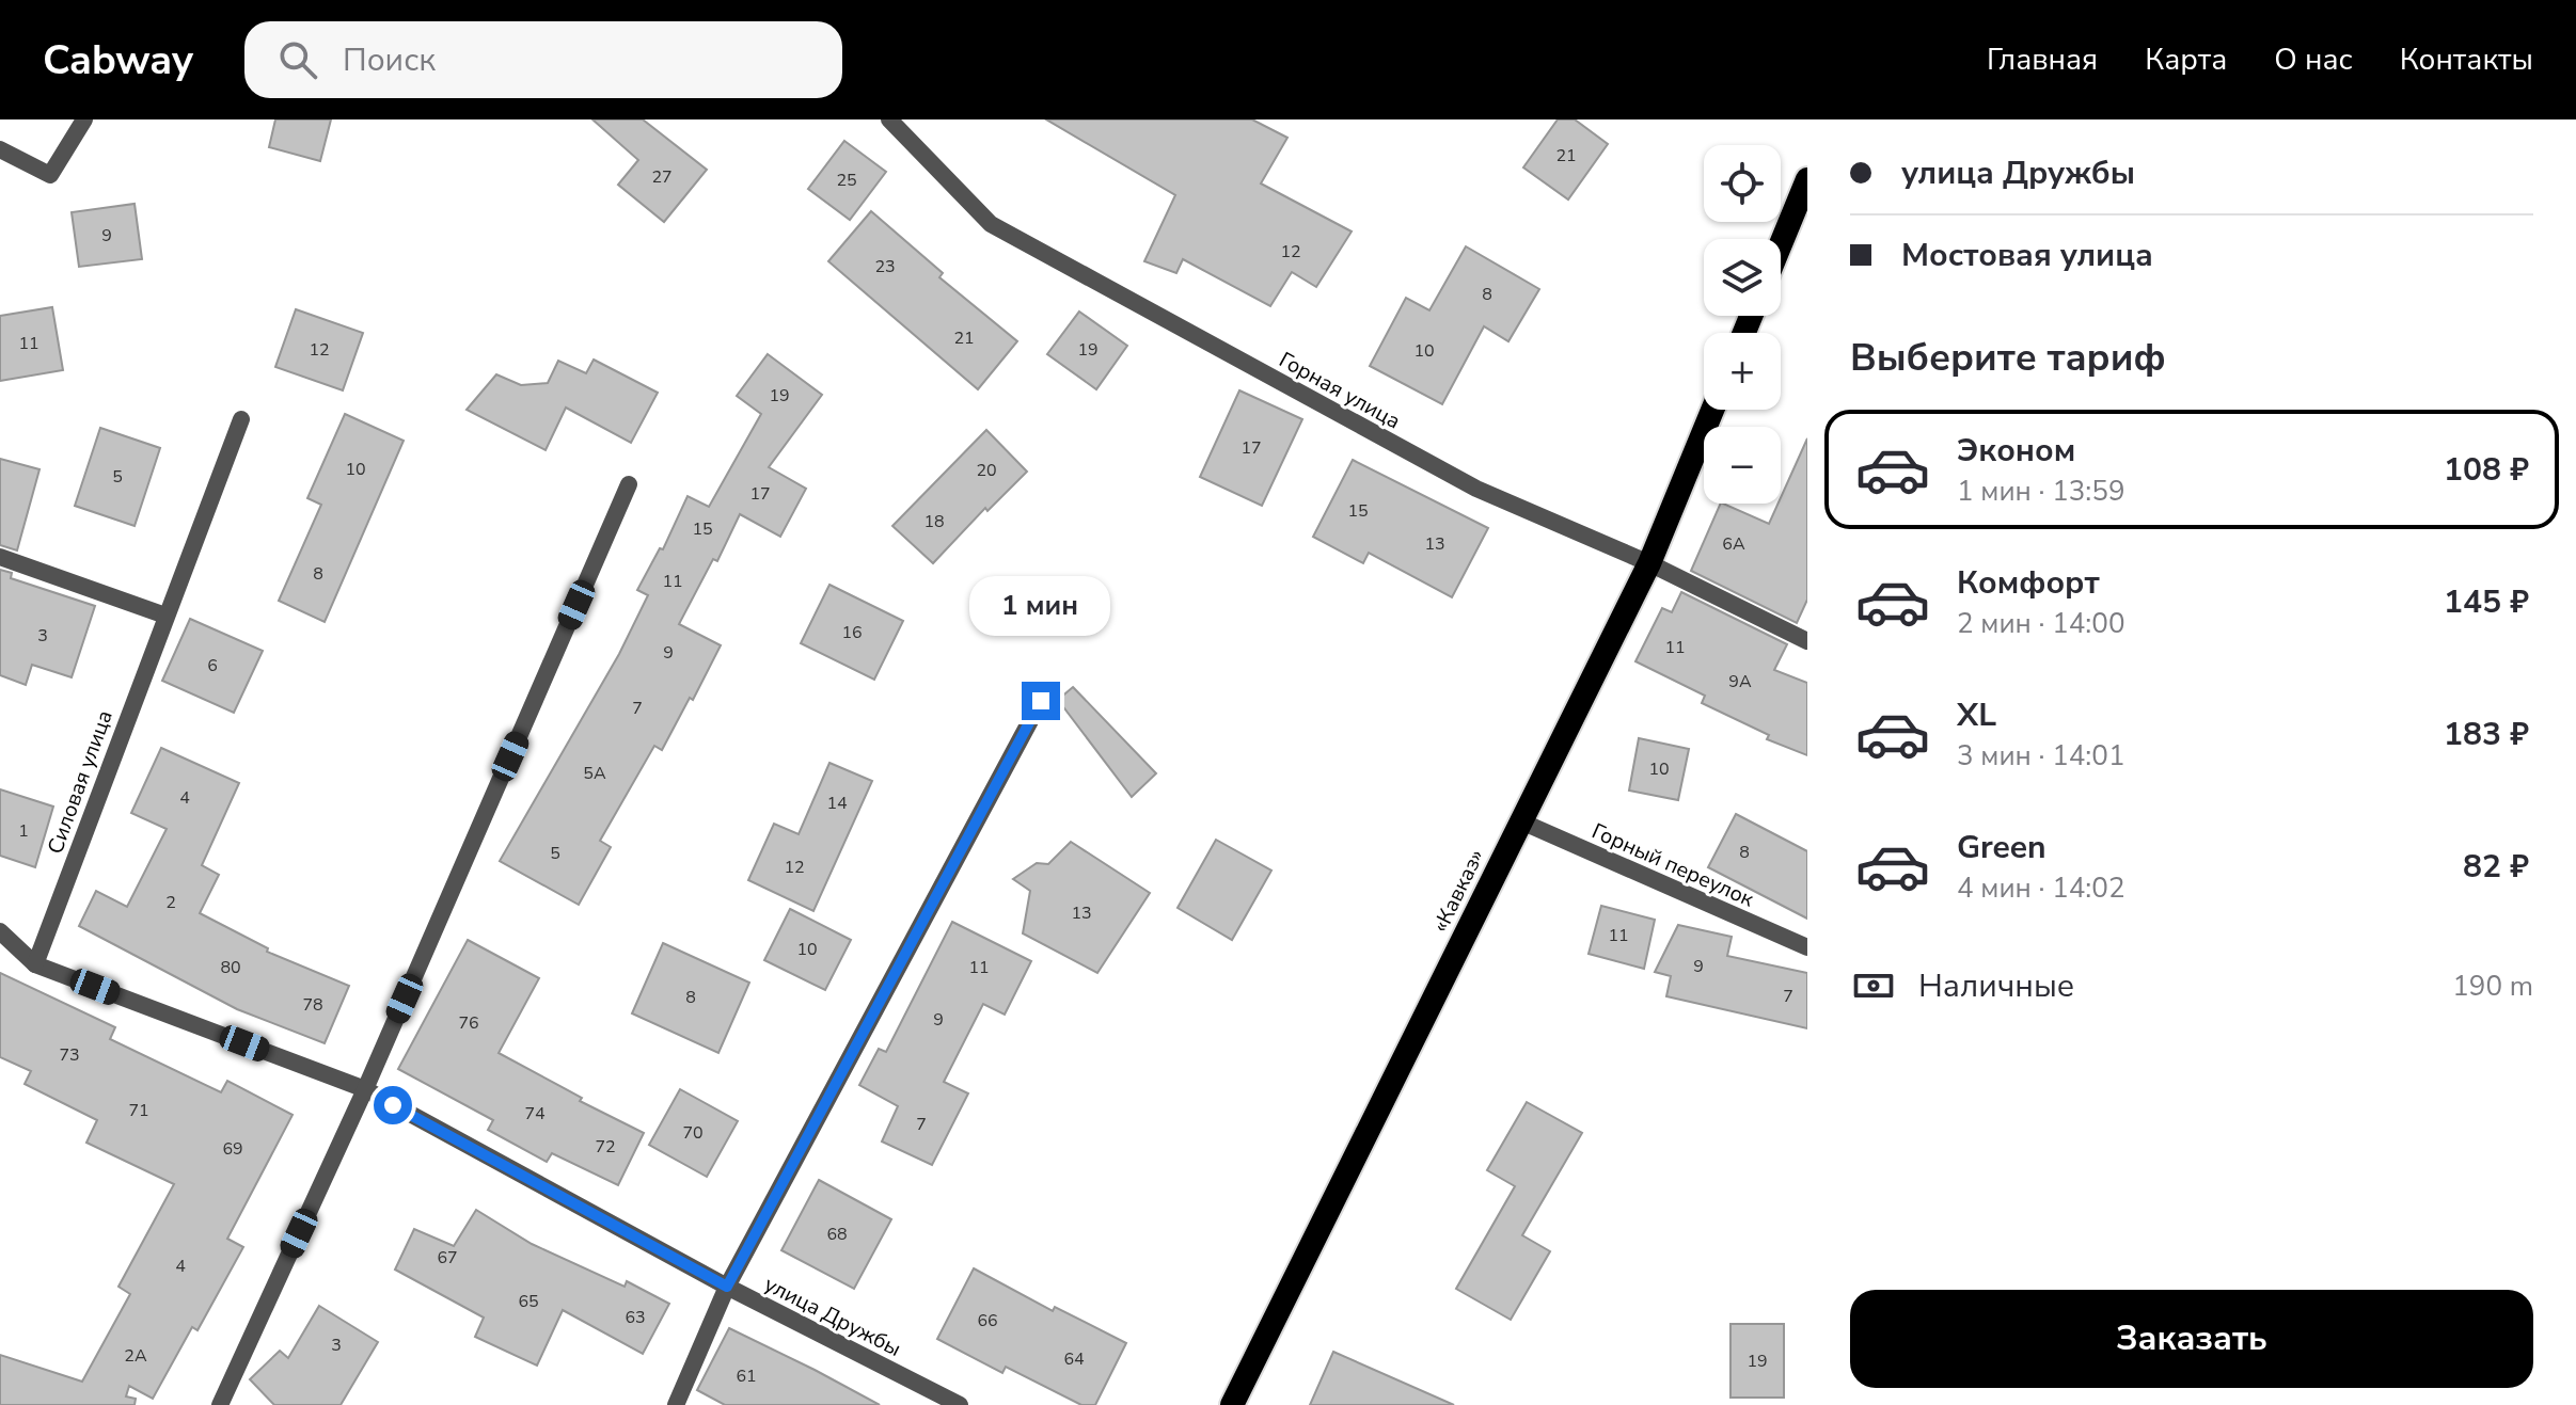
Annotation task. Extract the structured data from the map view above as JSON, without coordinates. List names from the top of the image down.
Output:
{
  "streets": {
    "highway": ["«Кавказ»"],
    "street": [
      "Горная улица",
      "Силовая улица",
      "Горный переулок",
      "улица Дружбы"
    ]
  },
  "crossings": [
    ["Горная улица", "«Кавказ»"],
    ["Силовая улица", "улица Дружбы"],
    ["Горный переулок", "«Кавказ»"]
  ],
  "house_numbers": [
    "21",
    "27",
    "25",
    "9",
    "12",
    "23",
    "8",
    "21",
    "11",
    "12",
    "19",
    "10",
    "19",
    "17",
    "10",
    "20",
    "5",
    "17",
    "15",
    "18",
    "15",
    "13",
    "6А",
    "8",
    "11",
    "16",
    "3",
    "11",
    "9",
    "6",
    "9А",
    "7",
    "10",
    "5А",
    "4",
    "14",
    "1",
    "8",
    "5",
    "12",
    "2",
    "13",
    "11",
    "10",
    "9",
    "80",
    "11",
    "7",
    "8",
    "78",
    "9",
    "76",
    "73",
    "71",
    "74",
    "7",
    "70",
    "72",
    "69",
    "68",
    "67",
    "4",
    "65",
    "63",
    "66",
    "3",
    "2А",
    "64",
    "19",
    "61"
  ],
  "page": {
    "header": "Cabway",
    "search": "Поиск",
    "nav": [
      "Главная",
      "Карта",
      "О нас",
      "Контакты"
    ],
    "banner": ["улица Дружбы", "Мостовая улица"],
    "map_buttons": ["+", "−"],
    "heading": "Выберите тариф",
    "list": [
      {
        "name": "Эконом",
        "note": "1 мин · 13:59",
        "value": "108 ₽"
      },
      {
        "name": "Комфорт",
        "note": "2 мин · 14:00",
        "value": "145 ₽"
      },
      {
        "name": "XL",
        "note": "3 мин · 14:01",
        "value": "183 ₽"
      },
      {
        "name": "Green",
        "note": "4 мин · 14:02",
        "value": "82 ₽"
      }
    ],
    "bubble": "1 мин",
    "pay": ["Наличные", "190 m"],
    "buttons": "Заказать"
  }
}
